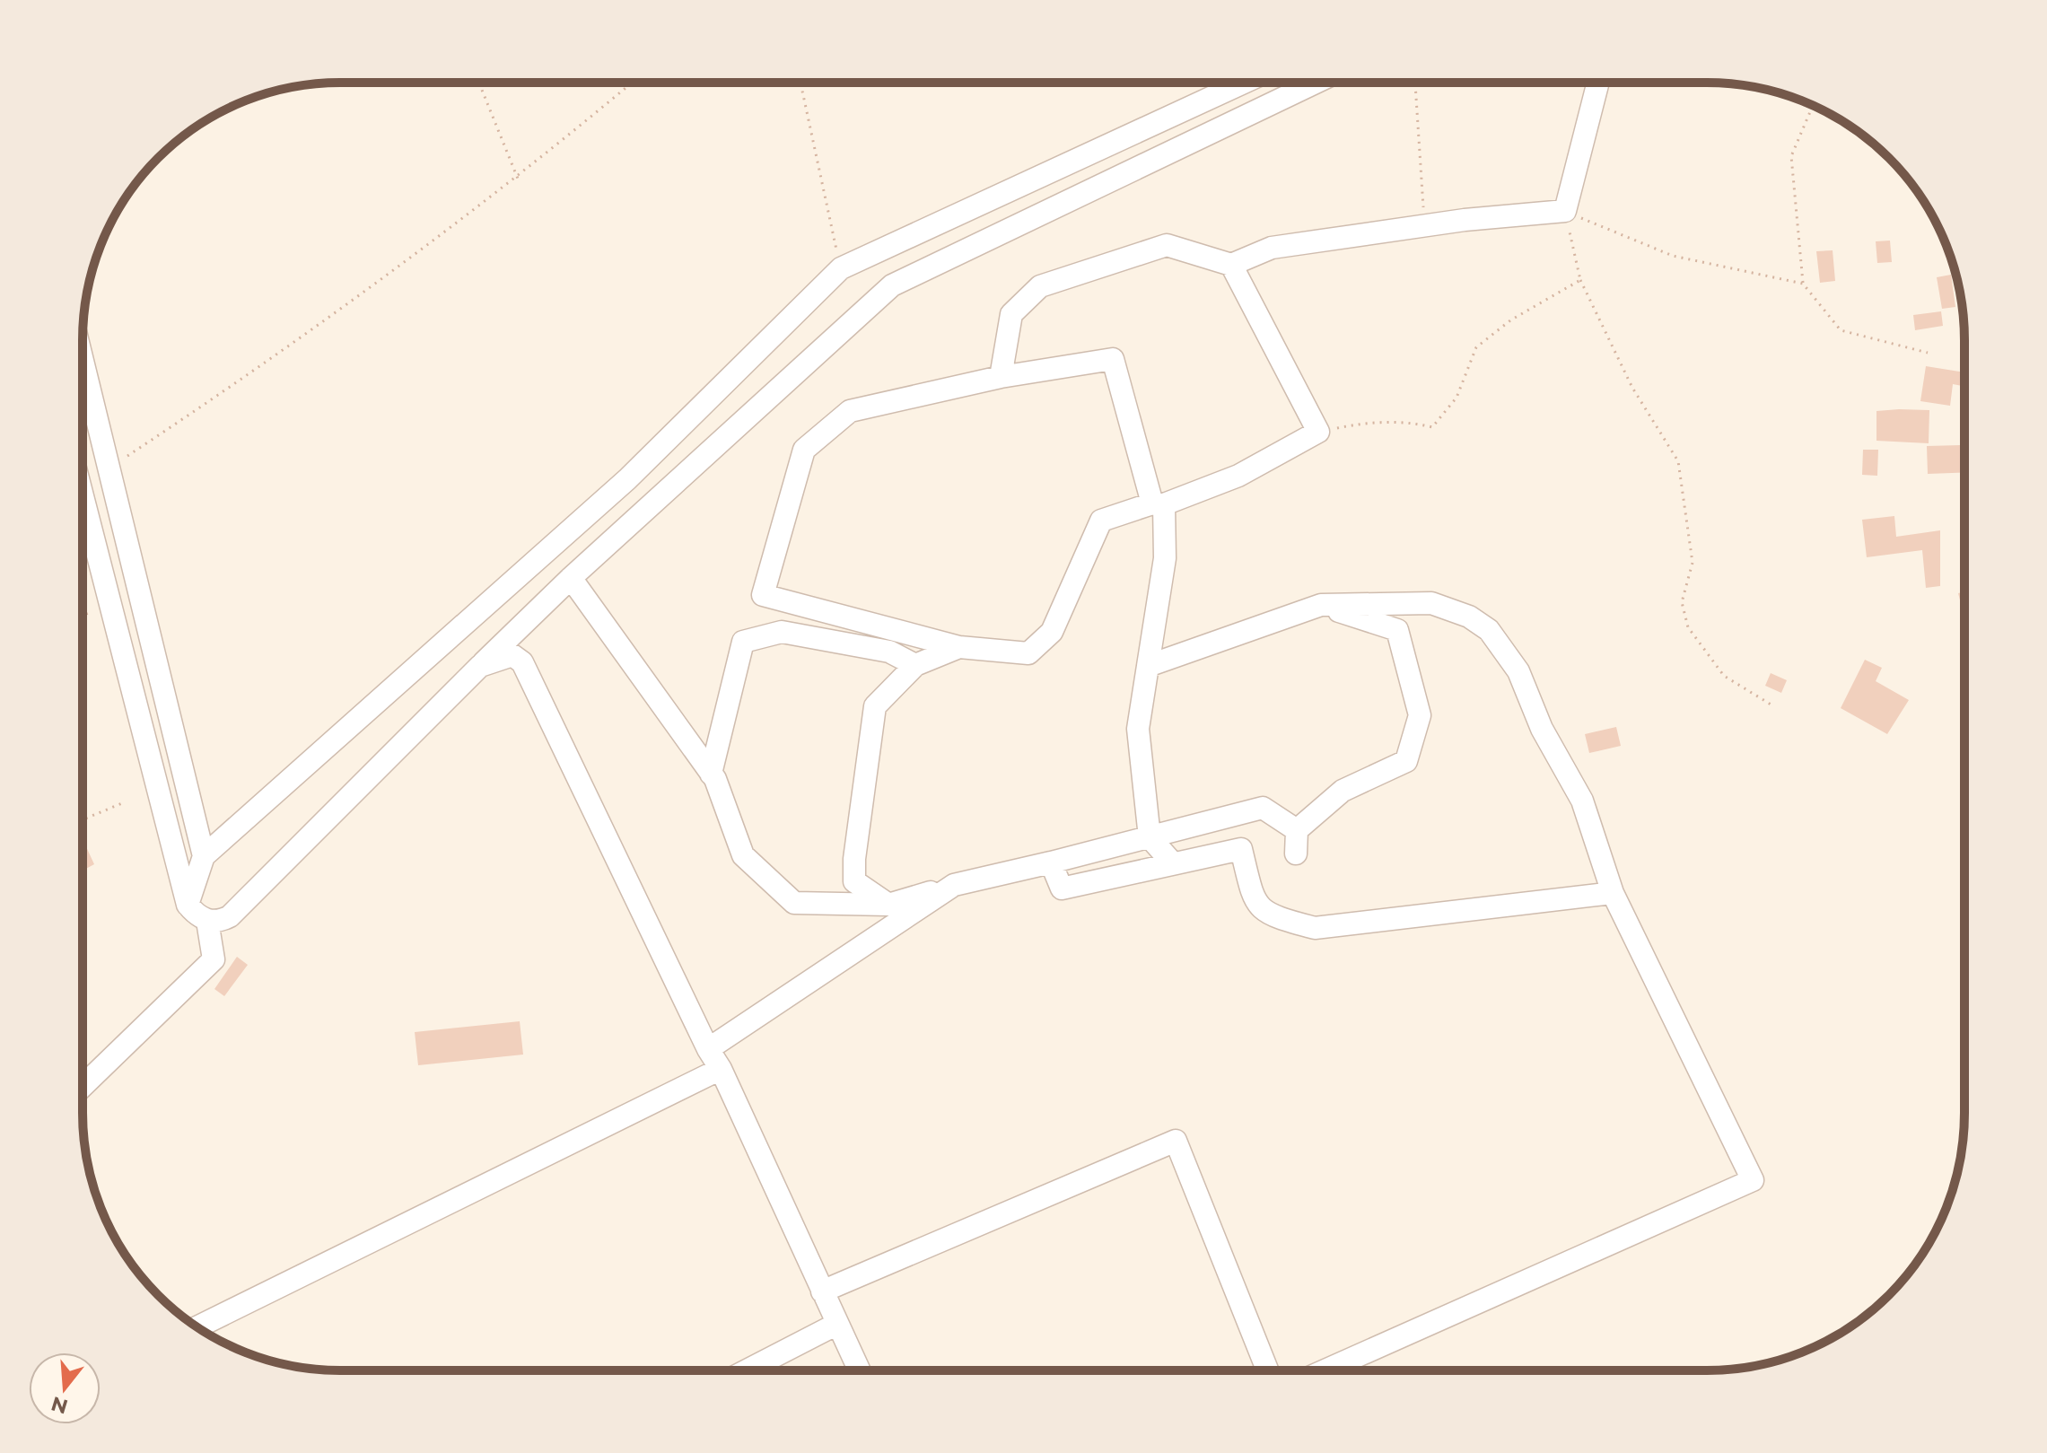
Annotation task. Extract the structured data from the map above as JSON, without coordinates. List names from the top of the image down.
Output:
{
  "north": "bottom"
}
